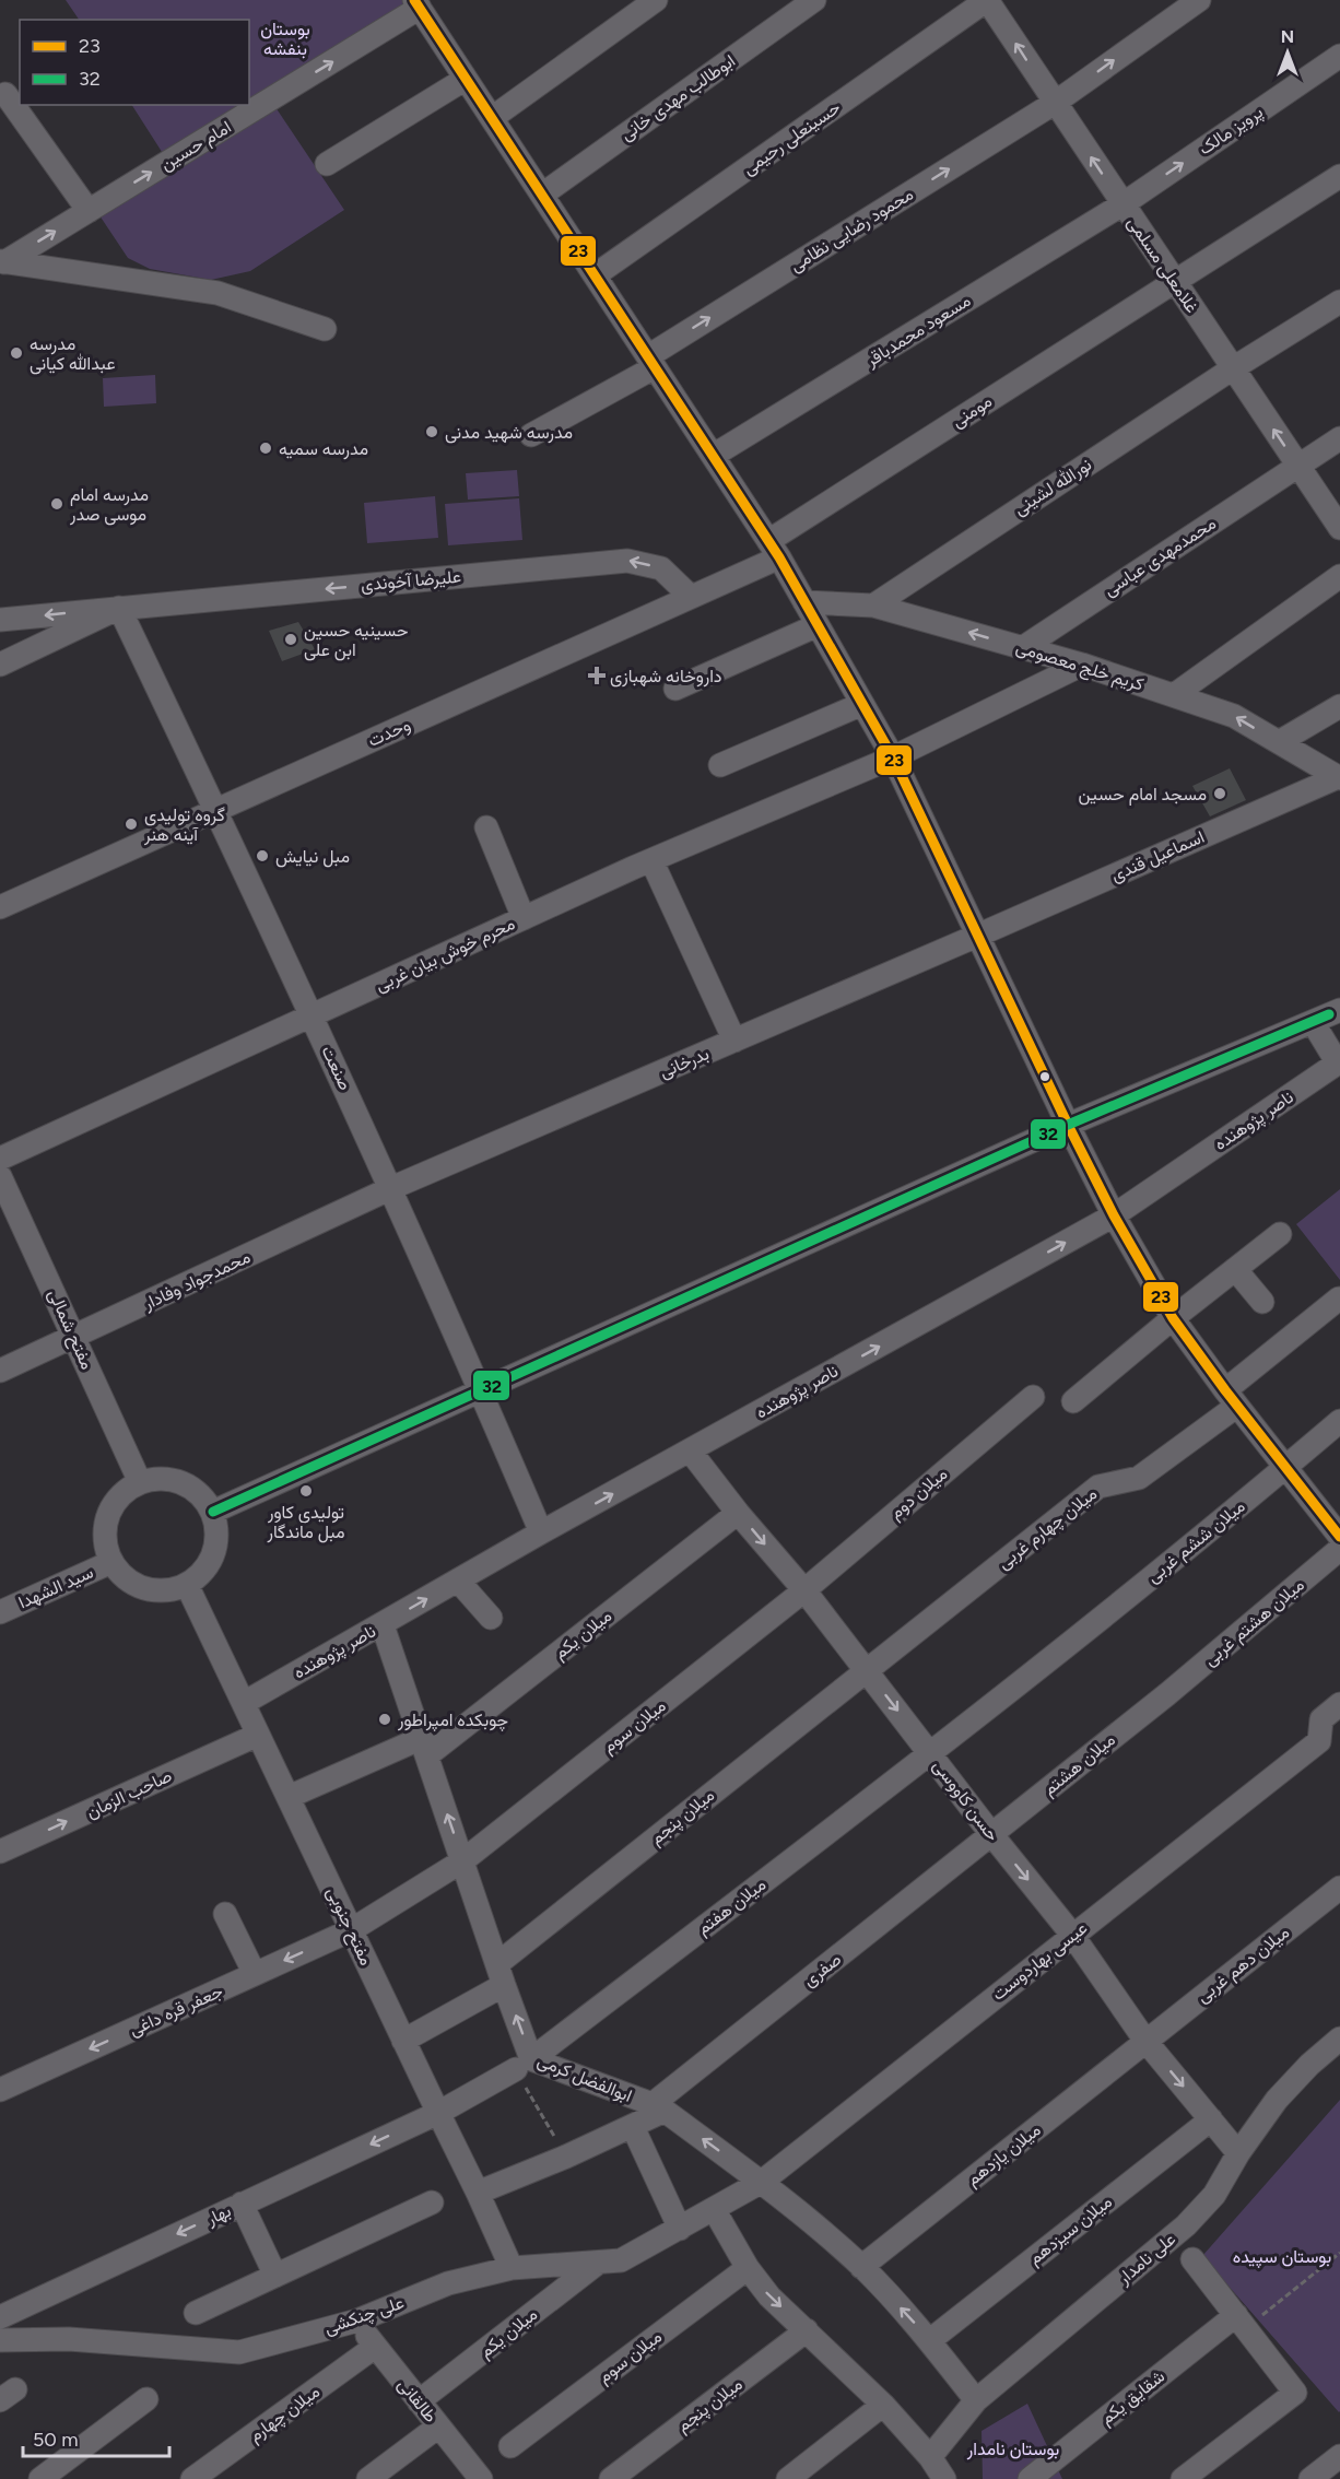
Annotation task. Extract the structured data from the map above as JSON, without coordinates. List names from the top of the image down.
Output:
{
  "streets": {
    "street": [
      "ابوطالب مهدی خانی",
      "پرویز مالک",
      "حسینعلی رحیمی",
      "امام حسین",
      "محمود رضایی نظامی",
      "غلامعلی مسلمی",
      "مسعود محمدباقر",
      "مومنی",
      "نورالله لشینی",
      "محمدمهدی عباسی",
      "علیرضا آخوندی",
      "کریم خلج معصومی",
      "وحدت",
      "اسماعیل قندی",
      "محرم خوش بیان غربی",
      "بدرخانی",
      "صنعت",
      "ناصر پژوهنده",
      "محمدجواد وفادار",
      "مفتح شمالی",
      "میلان دوم",
      "میلان چهارم غربی",
      "میلان ششم غربی",
      "سید الشهدا",
      "میلان هشتم غربی",
      "میلان یکم",
      "میلان سوم",
      "میلان هشتم",
      "صاحب الزمان",
      "حسن کاووسی",
      "میلان پنجم",
      "میلان هفتم",
      "مفتح جنوبی",
      "عیسی بهاردوست",
      "میلان دهم غربی",
      "صفری",
      "جعفر قره داغی",
      "ابوالفضل کرمی",
      "میلان یازدهم",
      "بهار",
      "میلان سیزدهم",
      "علی نامدار",
      "علی چنکشی",
      "شقایق یکم",
      "طالقانی",
      "میلان چهارم"
    ]
  },
  "crossings": [
    ["پرویز مالک", "غلامعلی مسلمی"],
    ["پرویز مالک", "مسعود محمدباقر"],
    ["حسینعلی رحیمی", "غلامعلی مسلمی"],
    ["محمود رضایی نظامی", "غلامعلی مسلمی"],
    ["غلامعلی مسلمی", "مسعود محمدباقر"],
    ["غلامعلی مسلمی", "مومنی"],
    ["غلامعلی مسلمی", "نورالله لشینی"],
    ["غلامعلی مسلمی", "محمدمهدی عباسی"],
    ["مومنی", "وحدت"],
    ["نورالله لشینی", "کریم خلج معصومی"],
    ["محمدمهدی عباسی", "کریم خلج معصومی"],
    ["علیرضا آخوندی", "وحدت"],
    ["علیرضا آخوندی", "صنعت"],
    ["کریم خلج معصومی", "اسماعیل قندی"],
    ["کریم خلج معصومی", "محرم خوش بیان غربی"],
    ["وحدت", "صنعت"],
    ["اسماعیل قندی", "بدرخانی"],
    ["محرم خوش بیان غربی", "صنعت"],
    ["بدرخانی", "صنعت"],
    ["بدرخانی", "محمدجواد وفادار"],
    ["صنعت", "ناصر پژوهنده"],
    ["صنعت", "محمدجواد وفادار"],
    ["ناصر پژوهنده", "حسن کاووسی"],
    ["ناصر پژوهنده", "مفتح جنوبی"],
    ["ناصر پژوهنده", "ابوالفضل کرمی"],
    ["محمدجواد وفادار", "مفتح شمالی"],
    ["مفتح شمالی", "سید الشهدا"],
    ["مفتح شمالی", "مفتح جنوبی"],
    ["میلان دوم", "میلان سوم"],
    ["میلان دوم", "حسن کاووسی"],
    ["میلان چهارم غربی", "حسن کاووسی"],
    ["میلان چهارم غربی", "میلان پنجم"],
    ["میلان ششم غربی", "حسن کاووسی"],
    ["میلان ششم غربی", "میلان هفتم"],
    ["سید الشهدا", "مفتح جنوبی"],
    ["میلان هشتم غربی", "میلان هشتم"],
    ["میلان یکم", "حسن کاووسی"],
    ["میلان یکم", "مفتح جنوبی"],
    ["میلان یکم", "ابوالفضل کرمی"],
    ["میلان یکم", "علی چنکشی"],
    ["میلان یکم", "طالقانی"],
    ["میلان سوم", "حسن کاووسی"],
    ["میلان سوم", "مفتح جنوبی"],
    ["میلان سوم", "جعفر قره داغی"],
    ["میلان سوم", "ابوالفضل کرمی"],
    ["میلان هشتم", "حسن کاووسی"],
    ["میلان هشتم", "صفری"],
    ["صاحب الزمان", "مفتح جنوبی"],
    ["حسن کاووسی", "میلان پنجم"],
    ["حسن کاووسی", "میلان هفتم"],
    ["حسن کاووسی", "عیسی بهاردوست"],
    ["حسن کاووسی", "میلان دهم غربی"],
    ["حسن کاووسی", "صفری"],
    ["حسن کاووسی", "میلان یازدهم"],
    ["حسن کاووسی", "میلان سیزدهم"],
    ["حسن کاووسی", "علی نامدار"],
    ["میلان پنجم", "مفتح جنوبی"],
    ["میلان پنجم", "ابوالفضل کرمی"],
    ["میلان هفتم", "مفتح جنوبی"],
    ["میلان هفتم", "ابوالفضل کرمی"],
    ["میلان هفتم", "بهار"],
    ["مفتح جنوبی", "صفری"],
    ["مفتح جنوبی", "جعفر قره داغی"],
    ["مفتح جنوبی", "بهار"],
    ["مفتح جنوبی", "علی چنکشی"],
    ["عیسی بهاردوست", "ابوالفضل کرمی"],
    ["عیسی بهاردوست", "علی چنکشی"],
    ["میلان دهم غربی", "میلان یازدهم"],
    ["صفری", "ابوالفضل کرمی"],
    ["ابوالفضل کرمی", "میلان یازدهم"],
    ["ابوالفضل کرمی", "میلان سیزدهم"],
    ["ابوالفضل کرمی", "علی نامدار"],
    ["علی چنکشی", "طالقانی"],
    ["طالقانی", "میلان چهارم"]
  ],
  "one_way": [
    "محمود رضایی نظامی",
    "غلامعلی مسلمی",
    "علیرضا آخوندی",
    "کریم خلج معصومی",
    "صاحب الزمان",
    "حسن کاووسی",
    "جعفر قره داغی"
  ],
  "parks": ["بوستان بنفشه", "بوستان سپیده", "بوستان نامدار"],
  "places": {
    "other": [
      "مدرسه عبدالله کیانی",
      "مدرسه شهید مدنی",
      "مدرسه سمیه",
      "مدرسه امام موسی صدر",
      "حسینیه حسین ابن علی",
      "مسجد امام حسین",
      "گروه تولیدی آینه هنر",
      "مبل نیایش",
      "تولیدی کاور مبل ماندگار",
      "چوبکده امپراطور"
    ],
    "health": ["داروخانه شهبازی"]
  },
  "lines": ["transit line 23", "transit line 32"],
  "legend": ["23", "32"],
  "scale_bar": "50 m",
  "north": "top"
}
